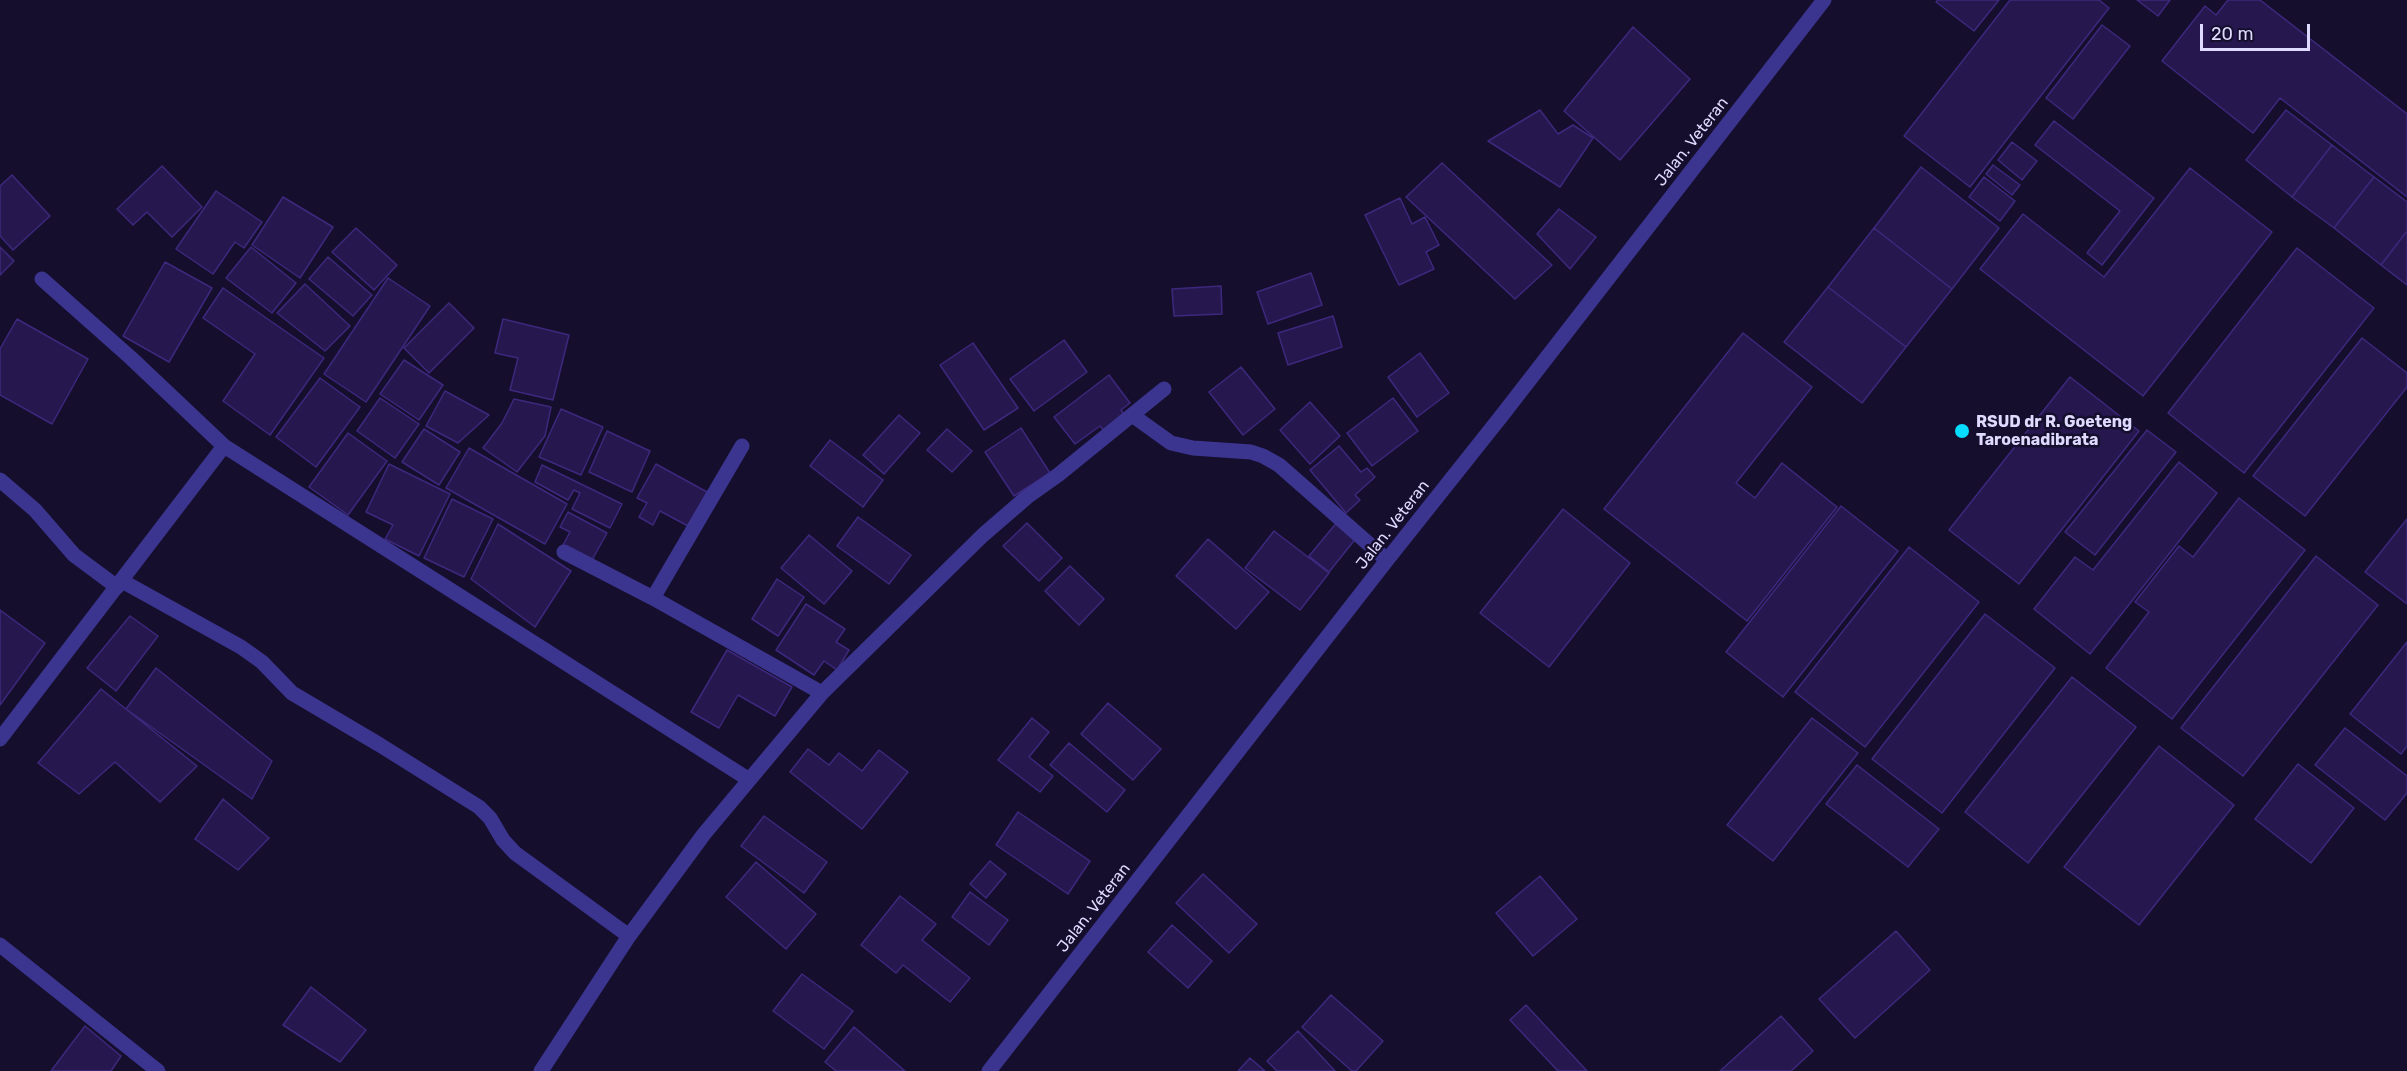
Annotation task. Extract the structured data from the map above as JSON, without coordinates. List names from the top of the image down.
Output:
{
  "streets": {
    "street": ["Jalan. Veteran"]
  },
  "places": ["RSUD dr R. Goeteng Taroenadibrata"],
  "scale_bar": "20 m"
}
